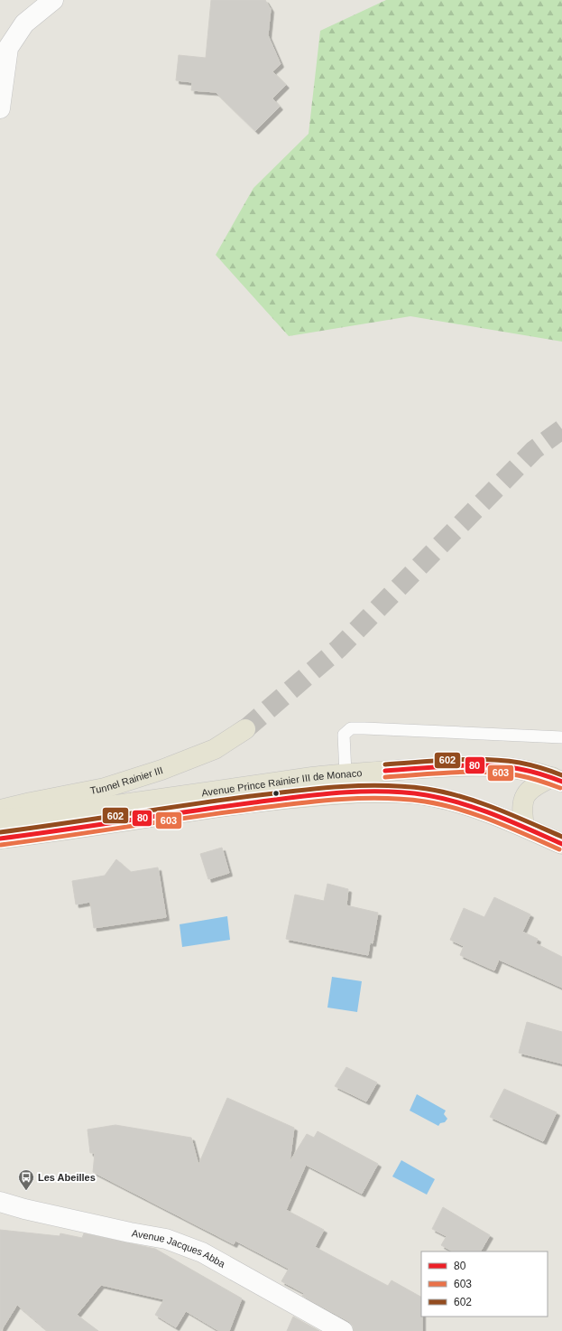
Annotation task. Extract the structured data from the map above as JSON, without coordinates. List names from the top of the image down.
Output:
{
  "streets": {
    "main road": ["Tunnel Rainier III", "Avenue Prince Rainier III de Monaco"],
    "street": ["Avenue Jacques Abba"]
  },
  "places": {
    "bus stop": ["Les Abeilles"]
  },
  "lines": ["transit line 602", "transit line 80", "transit line 603"],
  "legend": ["80", "603", "602"]
}
